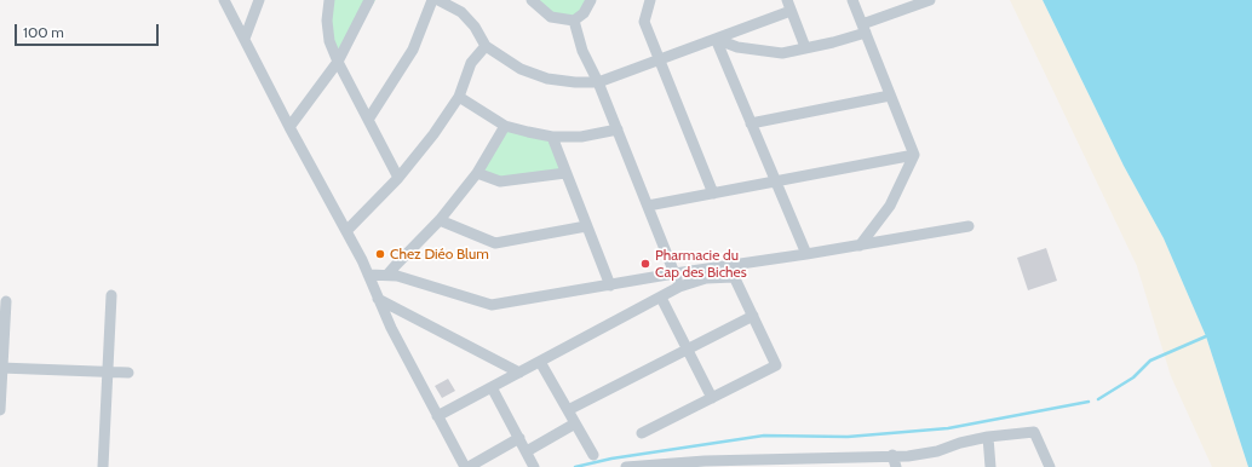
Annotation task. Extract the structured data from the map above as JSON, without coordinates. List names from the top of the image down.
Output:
{
  "places": ["Chez Diéo Blum", "Pharmacie du Cap des Biches"],
  "scale_bar": "100 m"
}
